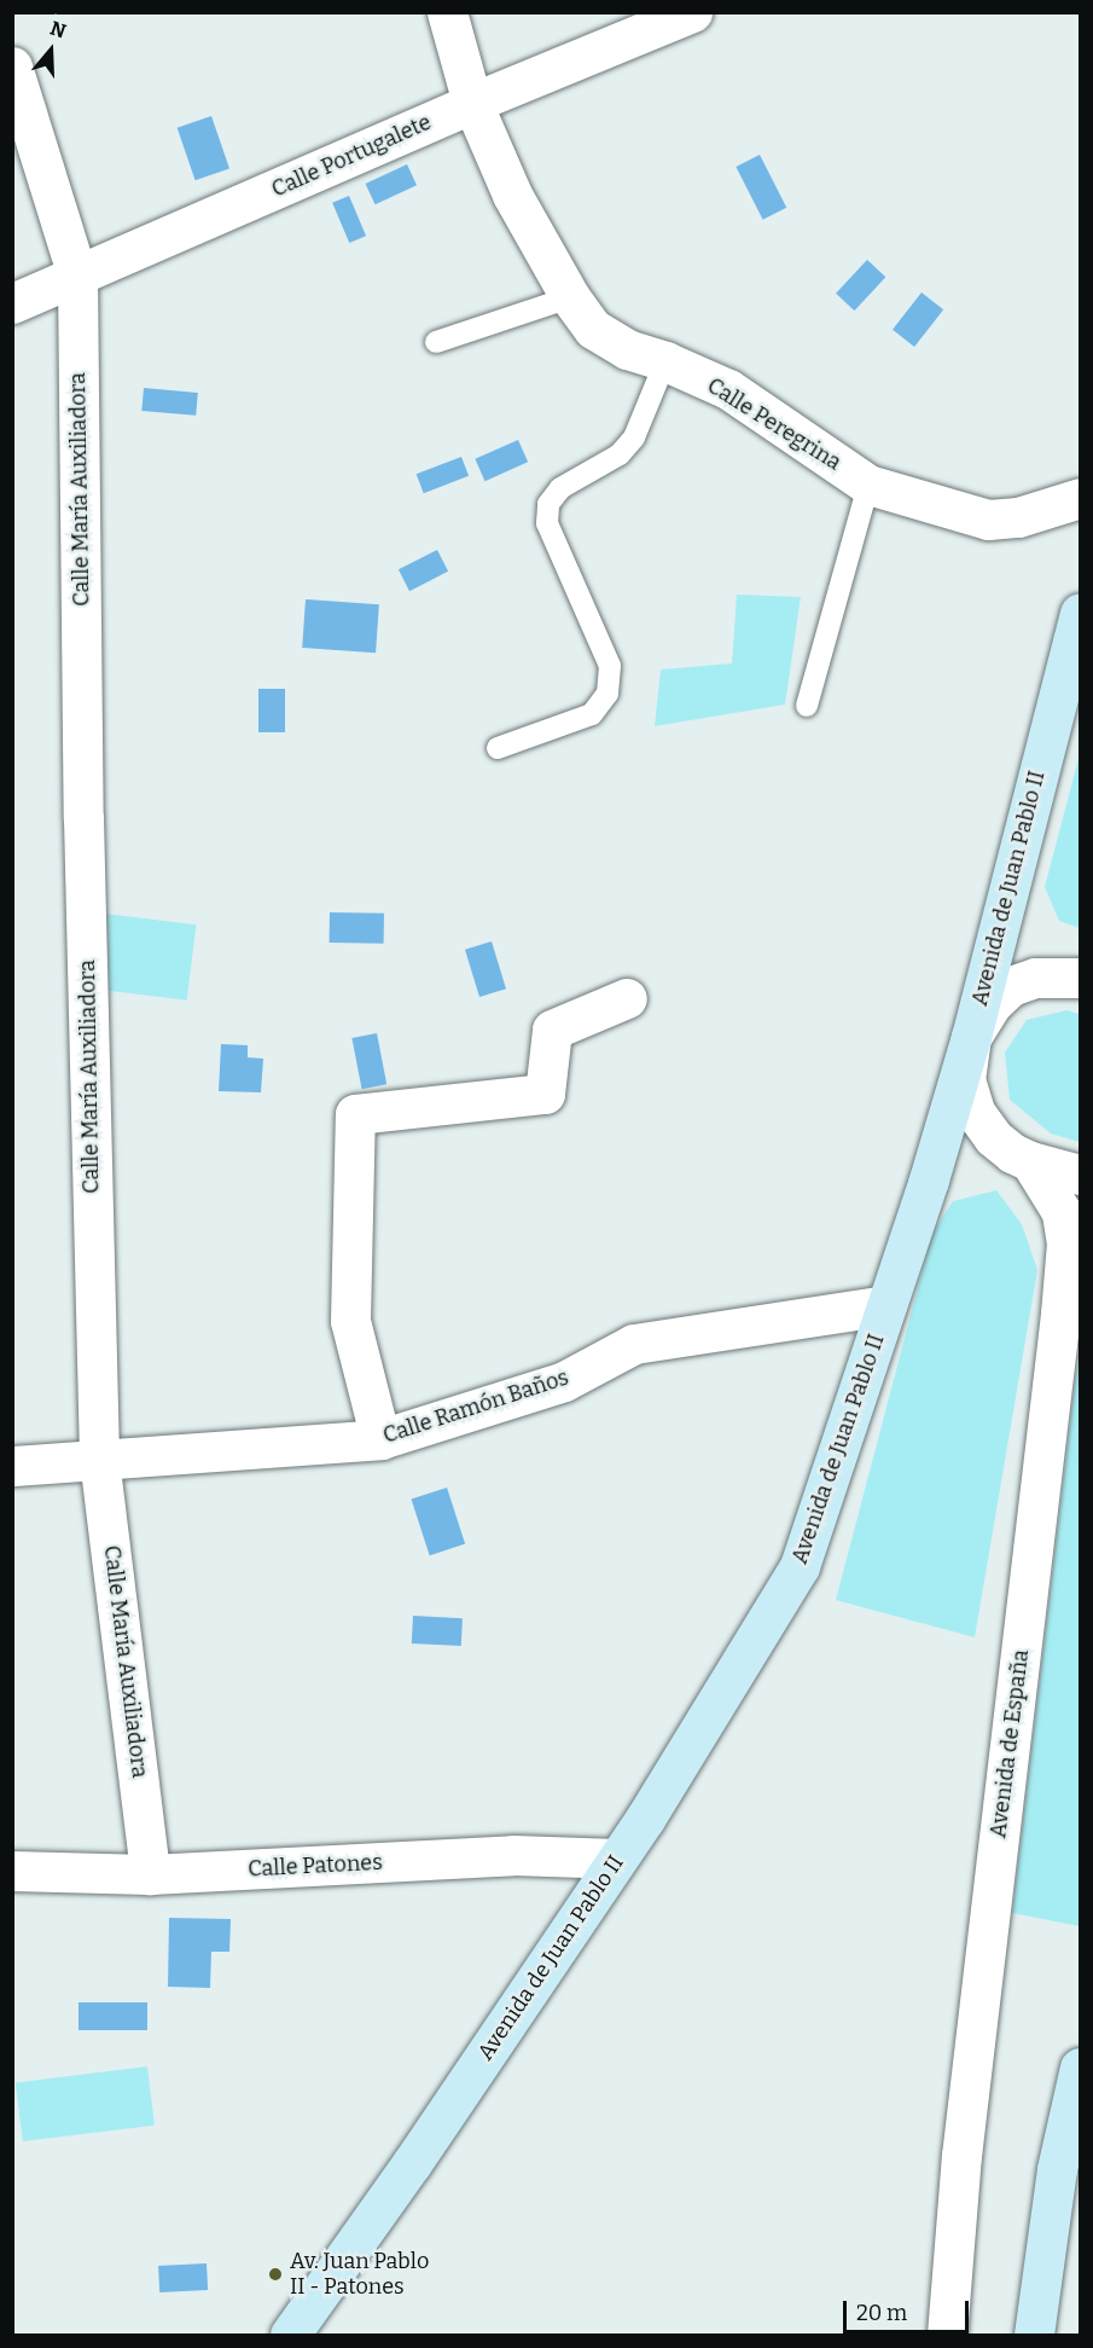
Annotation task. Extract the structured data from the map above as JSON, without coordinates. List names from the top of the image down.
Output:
{
  "streets": {
    "main road": ["Avenida de Juan Pablo II"],
    "street": [
      "Calle Portugalete",
      "Calle Peregrina",
      "Calle María Auxiliadora",
      "Calle Ramón Baños",
      "Avenida de España",
      "Calle Patones"
    ]
  },
  "crossings": [
    ["Calle Portugalete", "Calle Peregrina"],
    ["Calle Portugalete", "Calle María Auxiliadora"],
    ["Calle María Auxiliadora", "Calle Ramón Baños"],
    ["Calle María Auxiliadora", "Calle Patones"],
    ["Avenida de Juan Pablo II", "Calle Ramón Baños"],
    ["Avenida de Juan Pablo II", "Calle Patones"]
  ],
  "places": ["Av. Juan Pablo II - Patones"],
  "scale_bar": "20 m",
  "north": "top"
}
